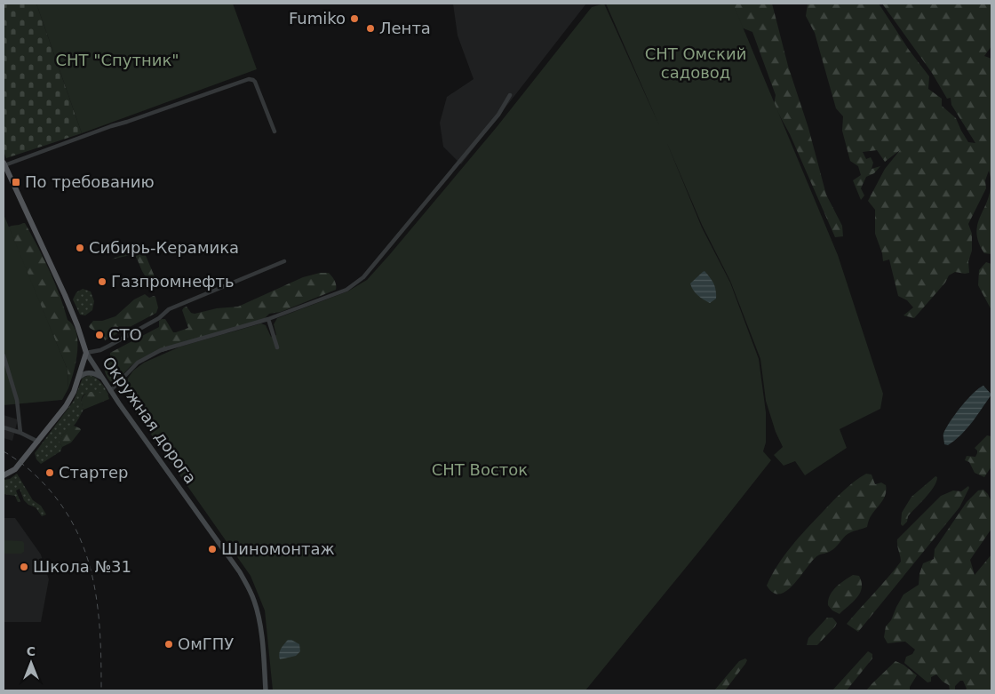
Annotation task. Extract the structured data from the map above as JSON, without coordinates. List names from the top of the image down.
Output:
{
  "streets": {
    "main road": ["Окружная дорога"]
  },
  "parks": ["СНТ Омский садовод", "СНТ \"Спутник\"", "СНТ Восток"],
  "places": {
    "other": [
      "Fumiko",
      "Лента",
      "Сибирь-Керамика",
      "Газпромнефть",
      "СТО",
      "Стартер",
      "Шиномонтаж",
      "Школа №31",
      "ОмГПУ"
    ],
    "transit": ["По требованию"]
  },
  "north": "top"
}
